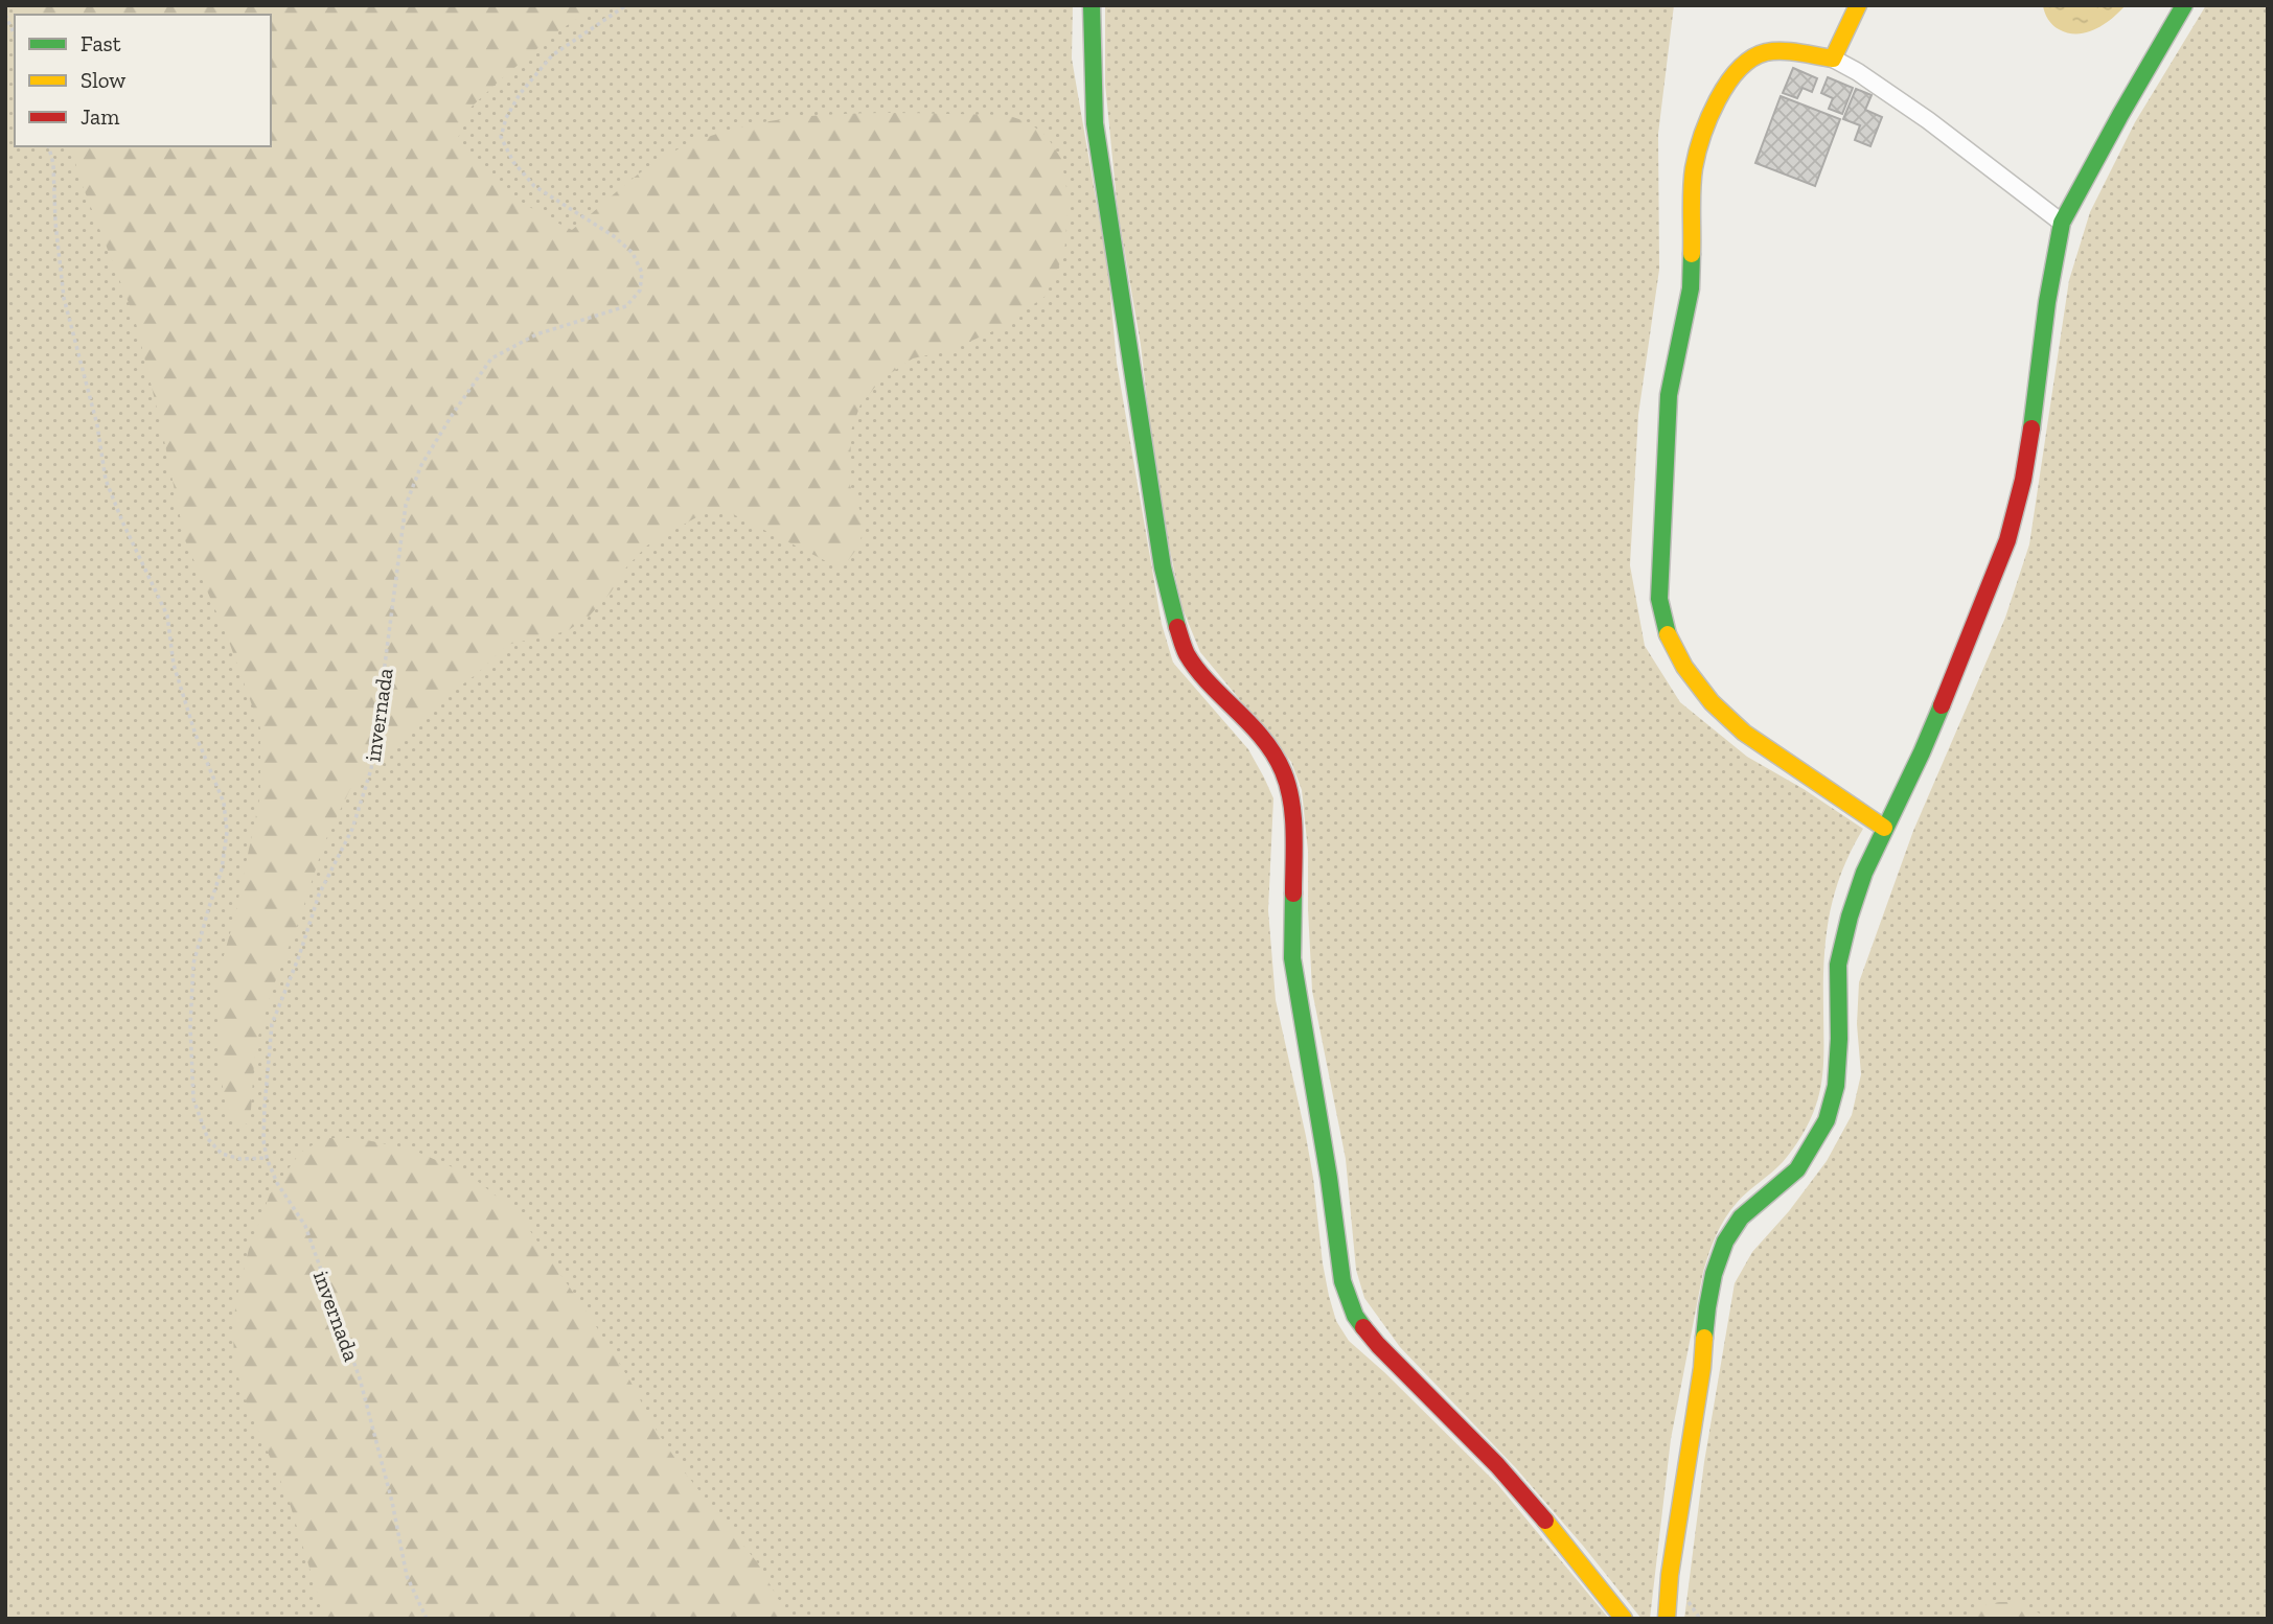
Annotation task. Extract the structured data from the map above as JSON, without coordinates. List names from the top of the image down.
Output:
{
  "streets": {
    "path": ["invernada"]
  },
  "legend": ["Fast", "Slow", "Jam"]
}
